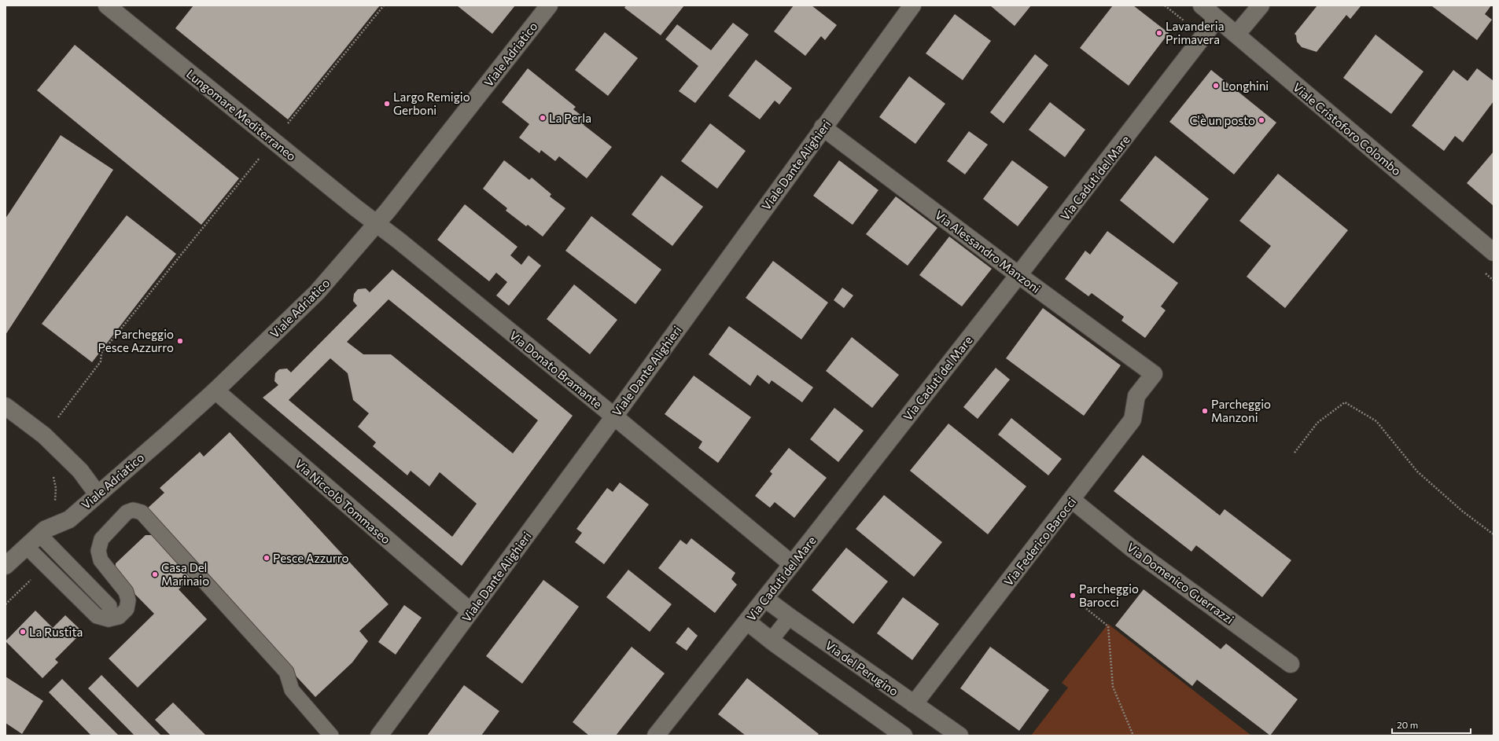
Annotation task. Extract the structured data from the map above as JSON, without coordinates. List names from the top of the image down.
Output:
{
  "streets": {
    "street": [
      "Viale Adriatico",
      "Lungomare Mediterraneo",
      "Viale Cristoforo Colombo",
      "Viale Dante Alighieri",
      "Via Caduti del Mare",
      "Via Alessandro Manzoni",
      "Via Donato Bramante",
      "Via Niccolò Tommaseo",
      "Via Federico Barocci",
      "Via Domenico Guerrazzi",
      "Via del Perugino"
    ]
  },
  "crossings": [
    ["Viale Adriatico", "Lungomare Mediterraneo"],
    ["Viale Adriatico", "Via Donato Bramante"],
    ["Viale Adriatico", "Via Niccolò Tommaseo"],
    ["Lungomare Mediterraneo", "Via Donato Bramante"],
    ["Viale Cristoforo Colombo", "Via Caduti del Mare"],
    ["Viale Dante Alighieri", "Via Alessandro Manzoni"],
    ["Viale Dante Alighieri", "Via Donato Bramante"],
    ["Viale Dante Alighieri", "Via Niccolò Tommaseo"],
    ["Via Caduti del Mare", "Via Alessandro Manzoni"],
    ["Via Caduti del Mare", "Via Donato Bramante"],
    ["Via Caduti del Mare", "Via del Perugino"],
    ["Via Alessandro Manzoni", "Via Federico Barocci"],
    ["Via Federico Barocci", "Via Domenico Guerrazzi"],
    ["Via Federico Barocci", "Via del Perugino"]
  ],
  "places": [
    "Lavanderia Primavera",
    "Longhini",
    "Largo Remigio Gerboni",
    "La Perla",
    "C'è un posto",
    "Parcheggio Pesce Azzurro",
    "Parcheggio Manzoni",
    "Pesce Azzurro",
    "Casa Del Marinaio",
    "Parcheggio Barocci",
    "La Rustita"
  ],
  "scale_bar": "20 m"
}
